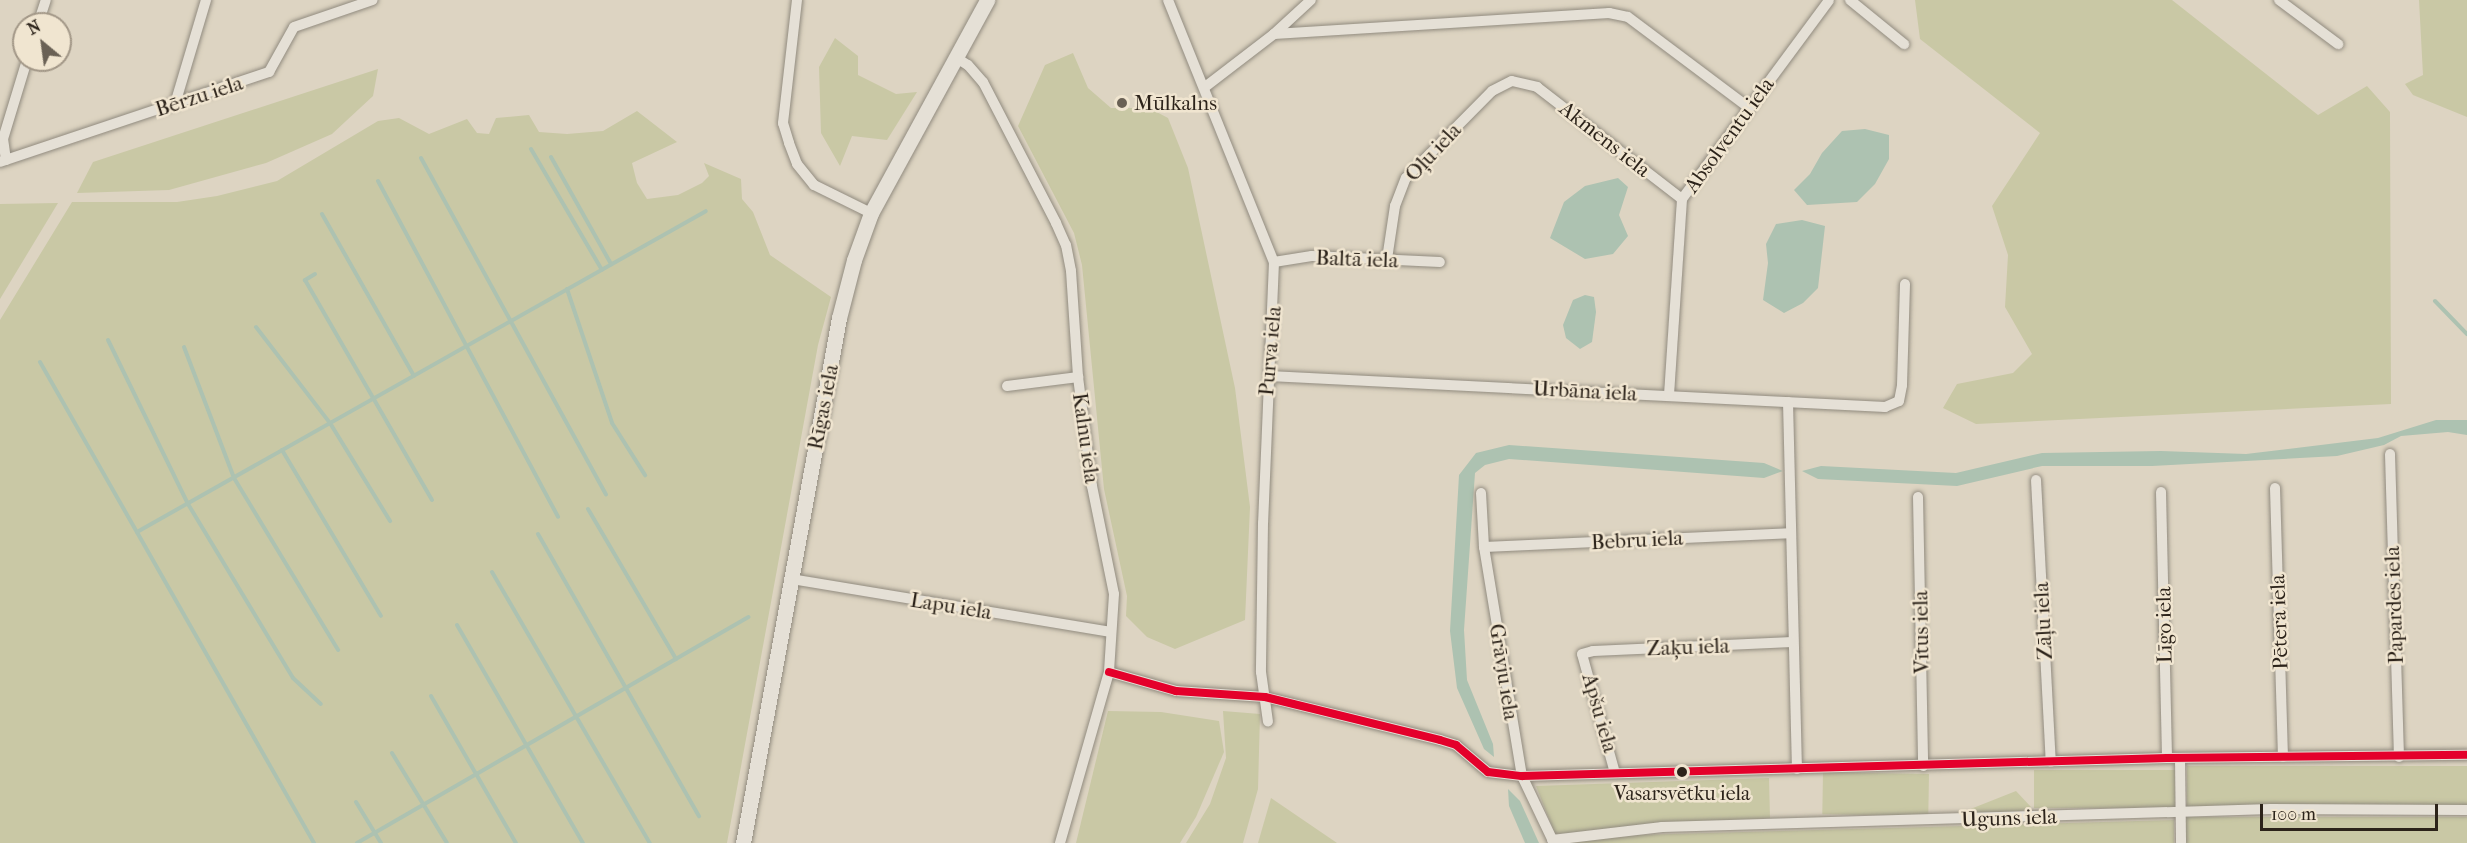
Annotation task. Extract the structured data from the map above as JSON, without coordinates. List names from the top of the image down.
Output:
{
  "streets": {
    "main road": ["Rīgas iela"],
    "street": [
      "Bērzu iela",
      "Absolventu iela",
      "Akmens iela",
      "Oļu iela",
      "Baltā iela",
      "Purva iela",
      "Urbāna iela",
      "Kalnu iela",
      "Bebru iela",
      "Papardes iela",
      "Lapu iela",
      "Zāļu iela",
      "Pētera iela",
      "Līgo iela",
      "Vītus iela",
      "Zaķu iela",
      "Grāvju iela",
      "Apšu iela",
      "Uguns iela"
    ]
  },
  "crossings": [
    ["Absolventu iela", "Akmens iela"],
    ["Absolventu iela", "Urbāna iela"],
    ["Akmens iela", "Oļu iela"],
    ["Oļu iela", "Baltā iela"],
    ["Baltā iela", "Purva iela"],
    ["Purva iela", "Urbāna iela"],
    ["Rīgas iela", "Kalnu iela"],
    ["Rīgas iela", "Lapu iela"],
    ["Kalnu iela", "Lapu iela"],
    ["Bebru iela", "Grāvju iela"],
    ["Zaķu iela", "Apšu iela"],
    ["Grāvju iela", "Uguns iela"]
  ],
  "places": ["Mūlkalns", "Vasarsvētku iela"],
  "scale_bar": "100 m",
  "north": "top left"
}
